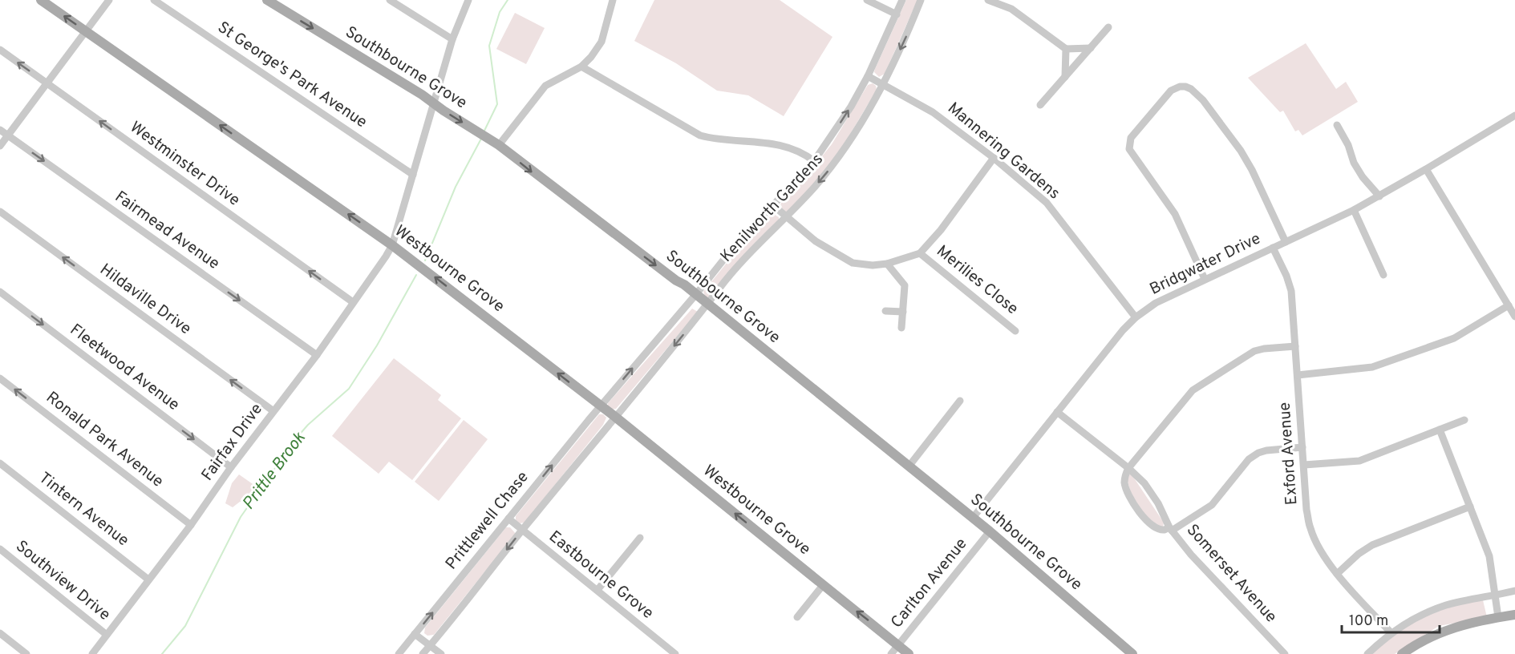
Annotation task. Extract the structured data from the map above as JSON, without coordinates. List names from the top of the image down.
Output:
{
  "streets": {
    "main road": ["Southbourne Grove", "Westbourne Grove"],
    "street": [
      "St George's Park Avenue",
      "Mannering Gardens",
      "Westminster Drive",
      "Kenilworth Gardens",
      "Fairmead Avenue",
      "Bridgwater Drive",
      "Merilies Close",
      "Hildaville Drive",
      "Fleetwood Avenue",
      "Ronald Park Avenue",
      "Fairfax Drive",
      "Exford Avenue",
      "Tintern Avenue",
      "Prittlewell Chase",
      "Somerset Avenue",
      "Eastbourne Grove",
      "Southview Drive",
      "Carlton Avenue"
    ]
  },
  "crossings": [
    ["Southbourne Grove", "Kenilworth Gardens"],
    ["Southbourne Grove", "Bridgwater Drive"],
    ["Southbourne Grove", "Fairfax Drive"],
    ["Southbourne Grove", "Carlton Avenue"],
    ["St George's Park Avenue", "Fairfax Drive"],
    ["Mannering Gardens", "Kenilworth Gardens"],
    ["Mannering Gardens", "Bridgwater Drive"],
    ["Westminster Drive", "Fairfax Drive"],
    ["Kenilworth Gardens", "Westbourne Grove"],
    ["Kenilworth Gardens", "Prittlewell Chase"],
    ["Fairmead Avenue", "Fairfax Drive"],
    ["Bridgwater Drive", "Exford Avenue"],
    ["Bridgwater Drive", "Somerset Avenue"],
    ["Westbourne Grove", "Fairfax Drive"],
    ["Westbourne Grove", "Prittlewell Chase"],
    ["Westbourne Grove", "Carlton Avenue"],
    ["Hildaville Drive", "Fairfax Drive"],
    ["Fleetwood Avenue", "Fairfax Drive"],
    ["Ronald Park Avenue", "Fairfax Drive"],
    ["Fairfax Drive", "Tintern Avenue"],
    ["Fairfax Drive", "Southview Drive"],
    ["Prittlewell Chase", "Eastbourne Grove"]
  ],
  "one_way": [
    "Southbourne Grove",
    "Westminster Drive",
    "Fairmead Avenue",
    "Westbourne Grove",
    "Hildaville Drive",
    "Fleetwood Avenue",
    "Ronald Park Avenue"
  ],
  "water": ["Prittle Brook"],
  "scale_bar": "100 m"
}
